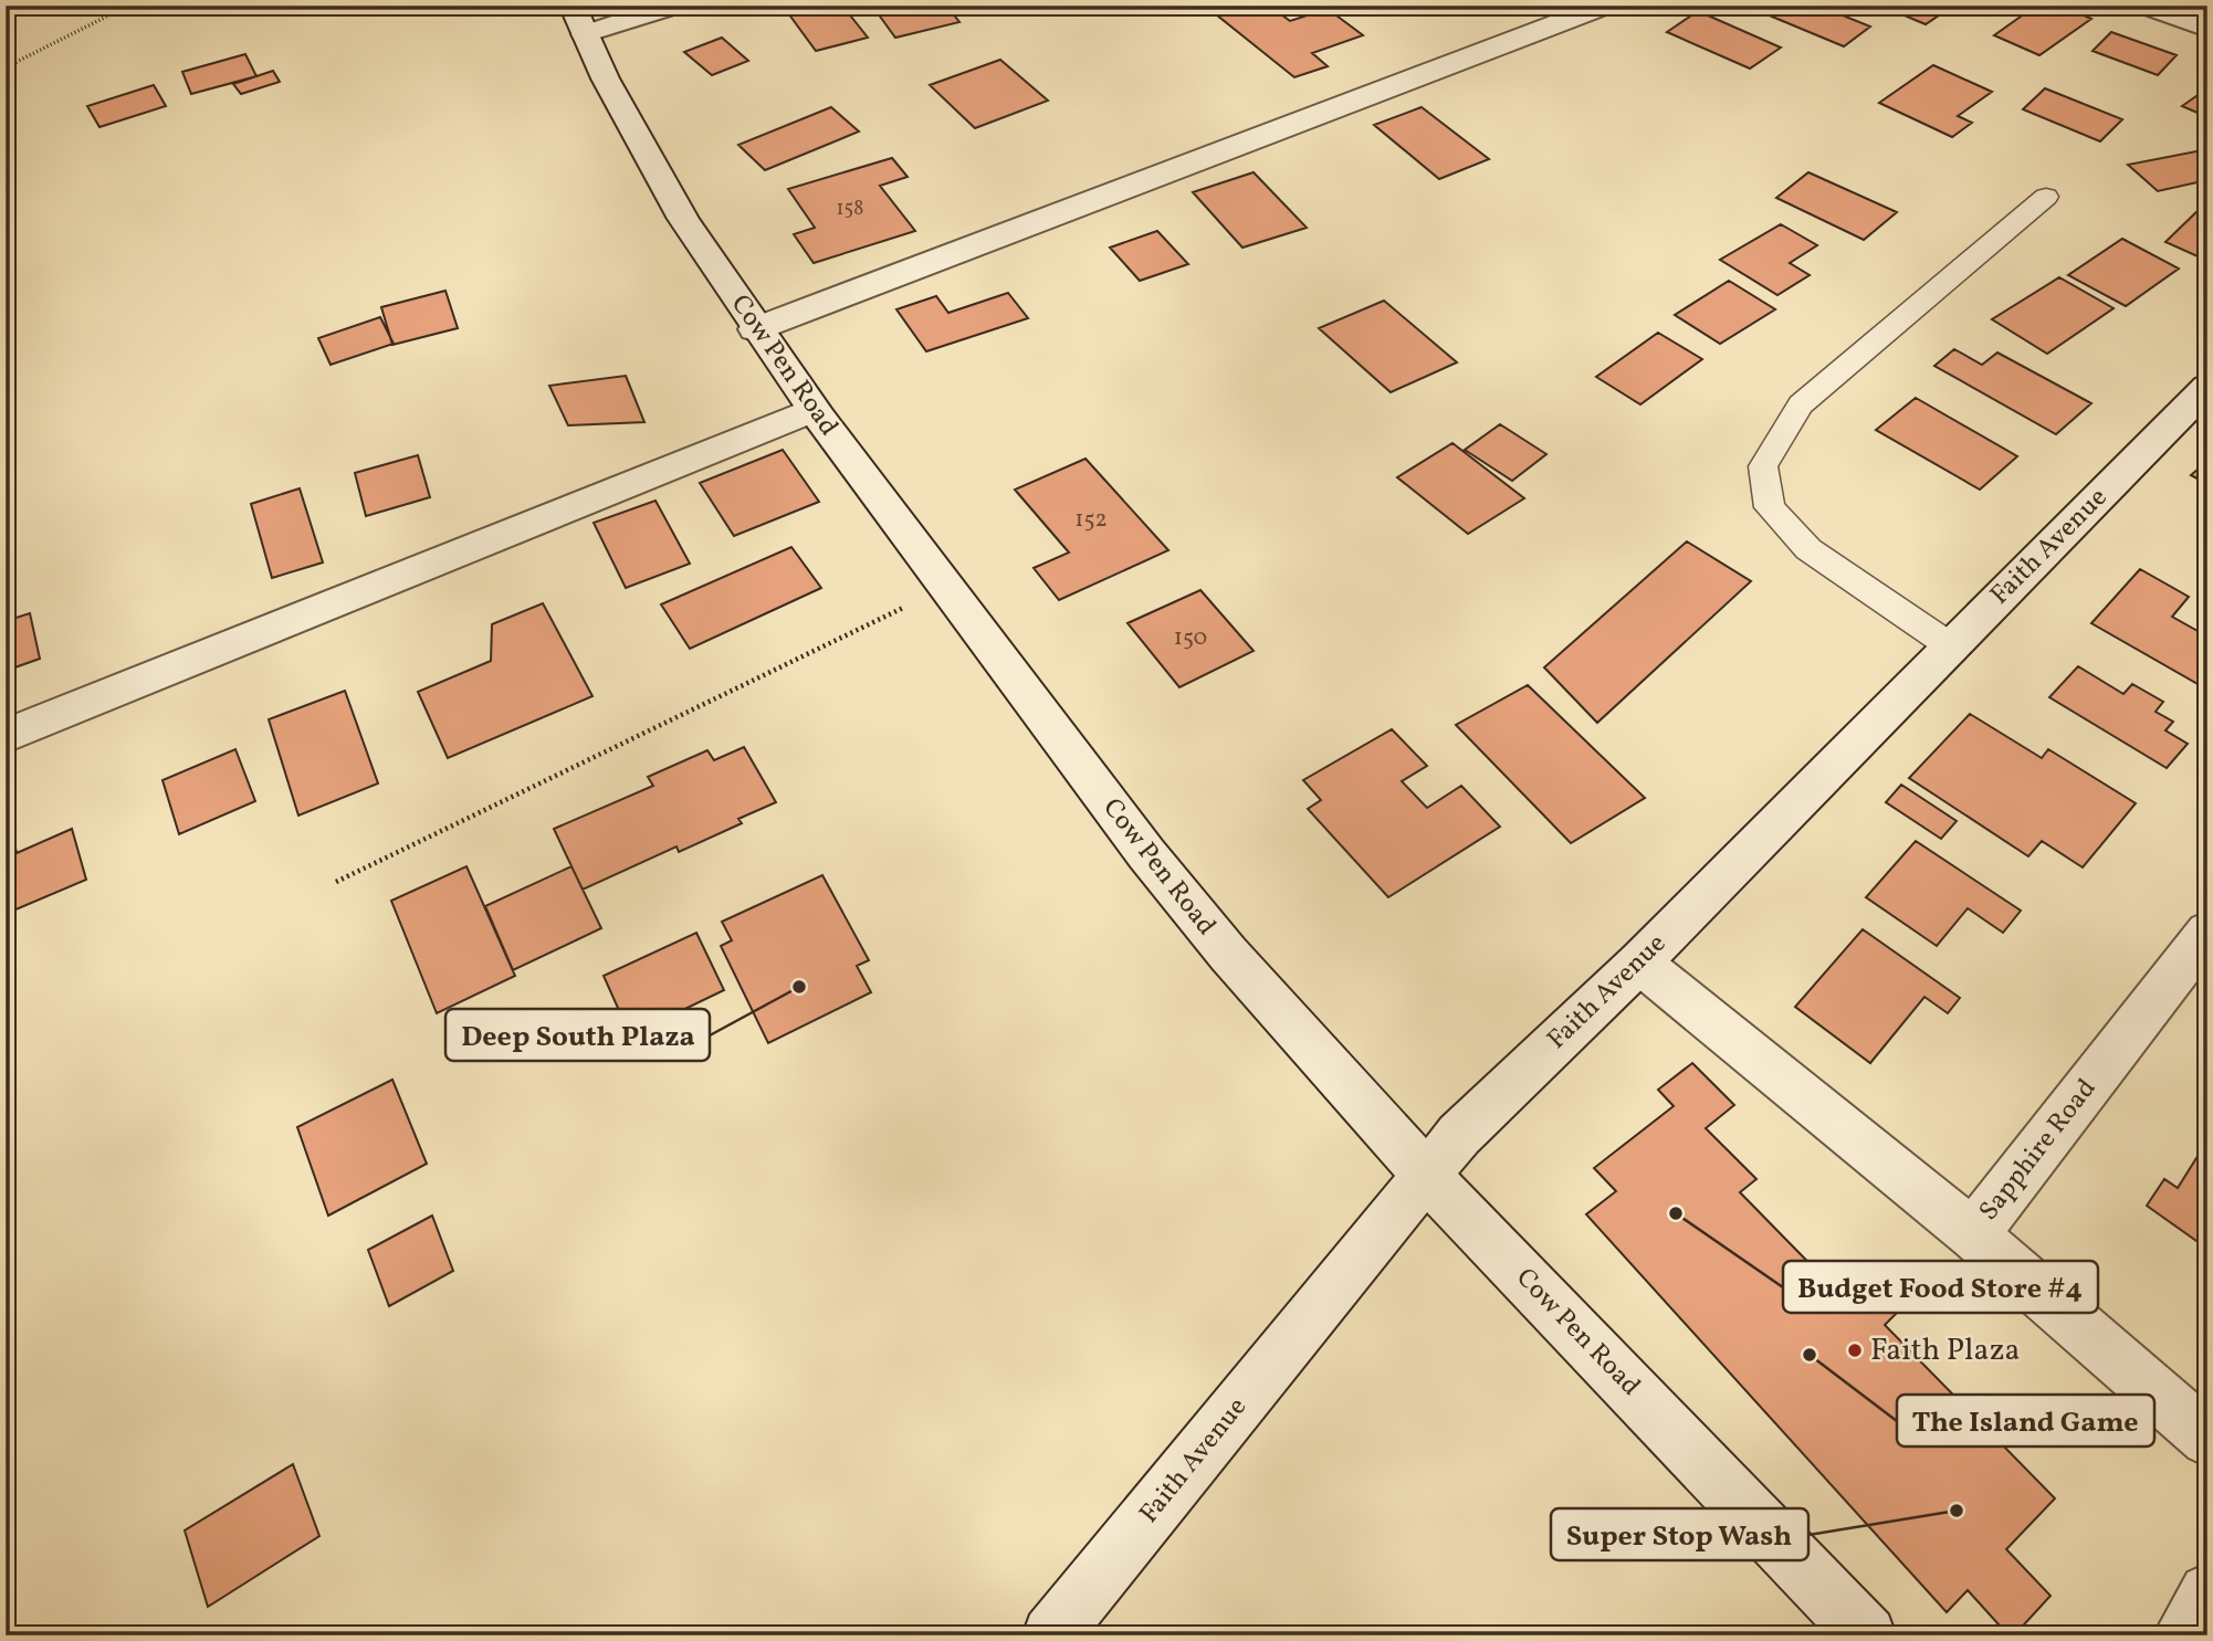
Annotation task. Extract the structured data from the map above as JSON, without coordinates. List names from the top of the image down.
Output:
{
  "streets": {
    "street": ["Cow Pen Road", "Faith Avenue", "Sapphire Road"]
  },
  "crossings": [
    ["Cow Pen Road", "Faith Avenue"]
  ],
  "places": [
    "Deep South Plaza",
    "Budget Food Store #4",
    "Faith Plaza",
    "The Island Game",
    "Super Stop Wash"
  ],
  "house_numbers": ["158", "152", "150"]
}
